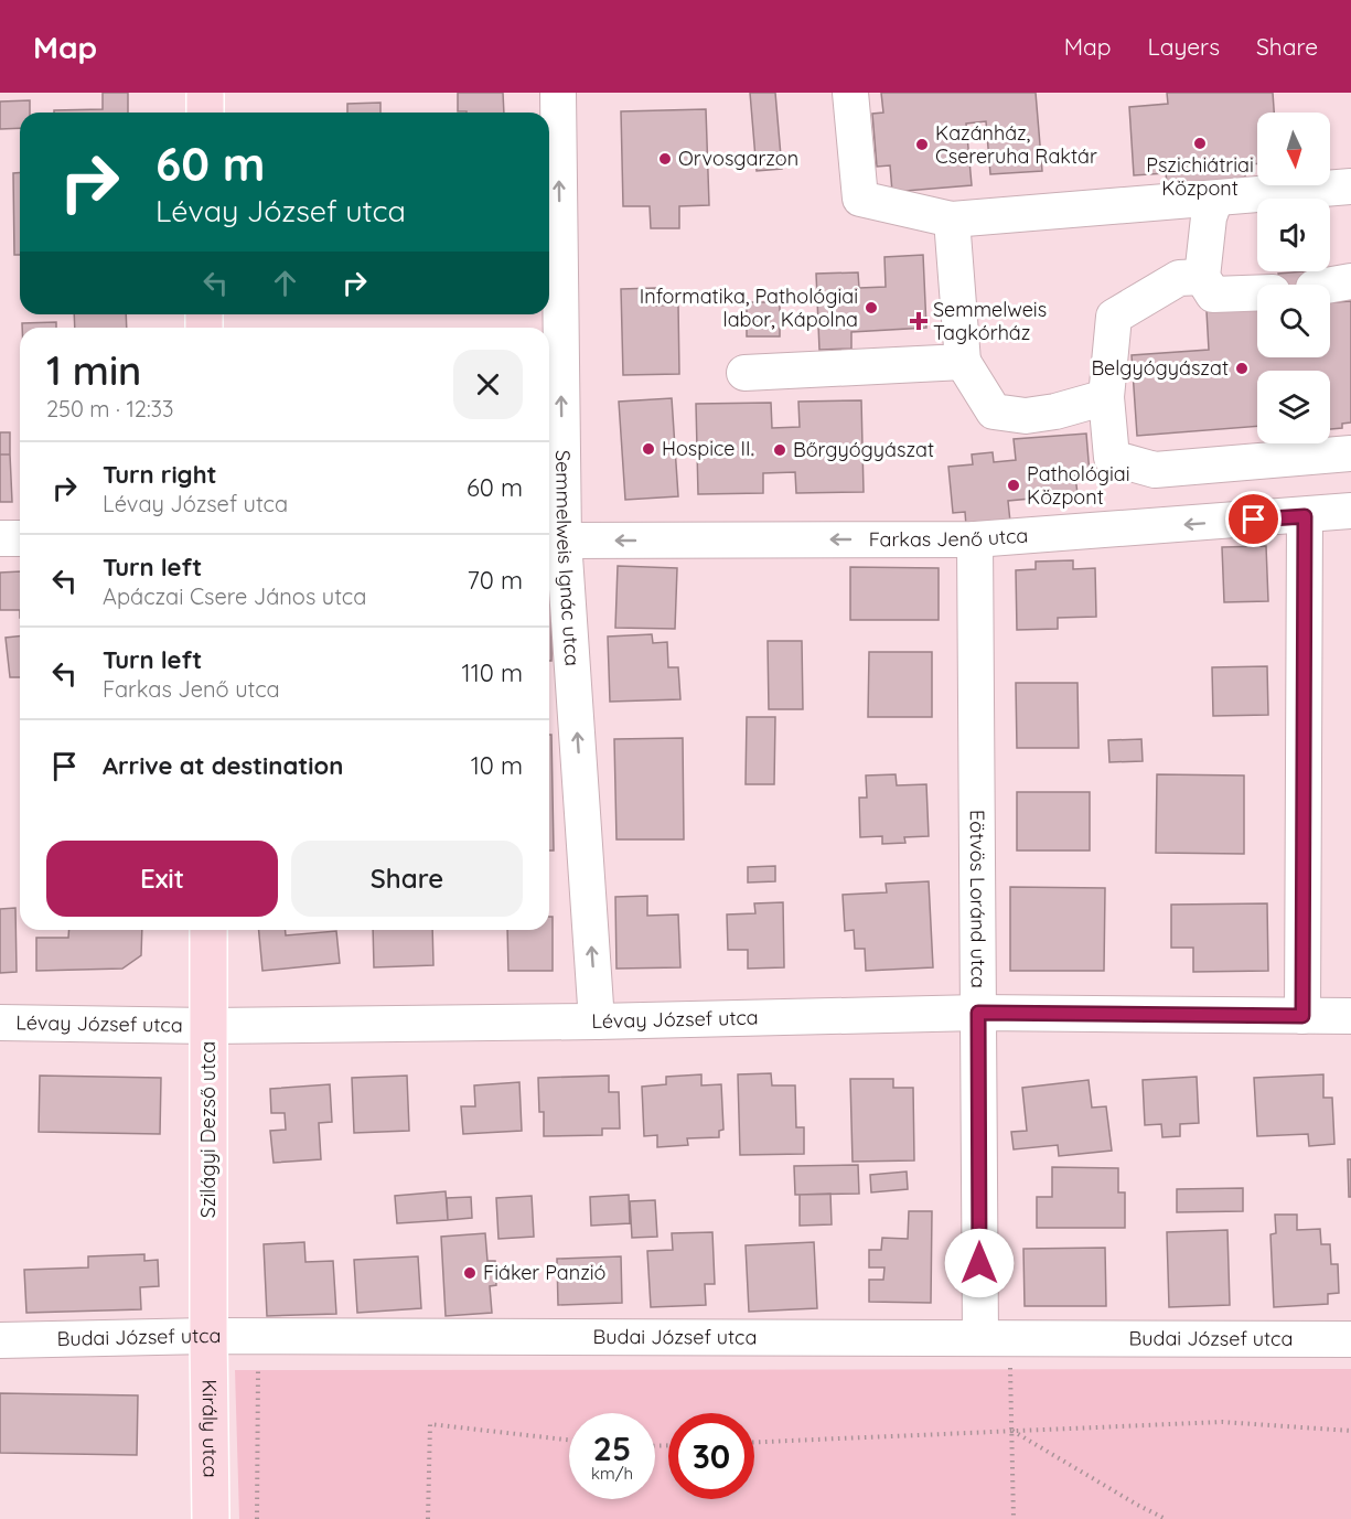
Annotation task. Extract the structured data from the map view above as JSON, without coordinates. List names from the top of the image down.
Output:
{
  "streets": {
    "main road": ["Szilágyi Dezső utca", "Király utca"],
    "street": [
      "Farkas Jenő utca",
      "Semmelweis Ignác utca",
      "Eötvös Loránd utca",
      "Lévay József utca",
      "Budai József utca"
    ]
  },
  "crossings": [
    ["Farkas Jenő utca", "Semmelweis Ignác utca"],
    ["Farkas Jenő utca", "Eötvös Loránd utca"],
    ["Semmelweis Ignác utca", "Lévay József utca"],
    ["Eötvös Loránd utca", "Lévay József utca"],
    ["Eötvös Loránd utca", "Budai József utca"],
    ["Lévay József utca", "Szilágyi Dezső utca"],
    ["Szilágyi Dezső utca", "Budai József utca"],
    ["Szilágyi Dezső utca", "Király utca"],
    ["Budai József utca", "Király utca"]
  ],
  "one_way": ["Farkas Jenő utca", "Semmelweis Ignác utca"],
  "places": {
    "other": [
      "Pszichiátriai Központ",
      "Kazánház, Csereruha Raktár",
      "Orvosgarzon",
      "Informatika, Pathológiai labor, Kápolna",
      "Belgyógyászat",
      "Hospice II.",
      "Bőrgyógyászat",
      "Pathológiai Központ",
      "Fiáker Panzió"
    ],
    "health": ["Semmelweis Tagkórház"]
  },
  "north": "bottom",
  "page": {
    "header": "Map",
    "nav": ["Map", "Layers", "Share"],
    "turn": ["60 m", "Lévay József utca"],
    "heading": ["1 min", "250 m · 12:33"],
    "list": [
      {
        "name": "Turn right",
        "note": "Lévay József utca",
        "value": "60 m"
      },
      {
        "name": "Turn left",
        "note": "Apáczai Csere János utca",
        "value": "70 m"
      },
      {
        "name": "Turn left",
        "note": "Farkas Jenő utca",
        "value": "110 m"
      },
      {
        "name": "Arrive at destination",
        "value": "10 m"
      }
    ],
    "buttons": ["Exit", "Share"],
    "speed": "25 km/h",
    "limit": "30"
  }
}
